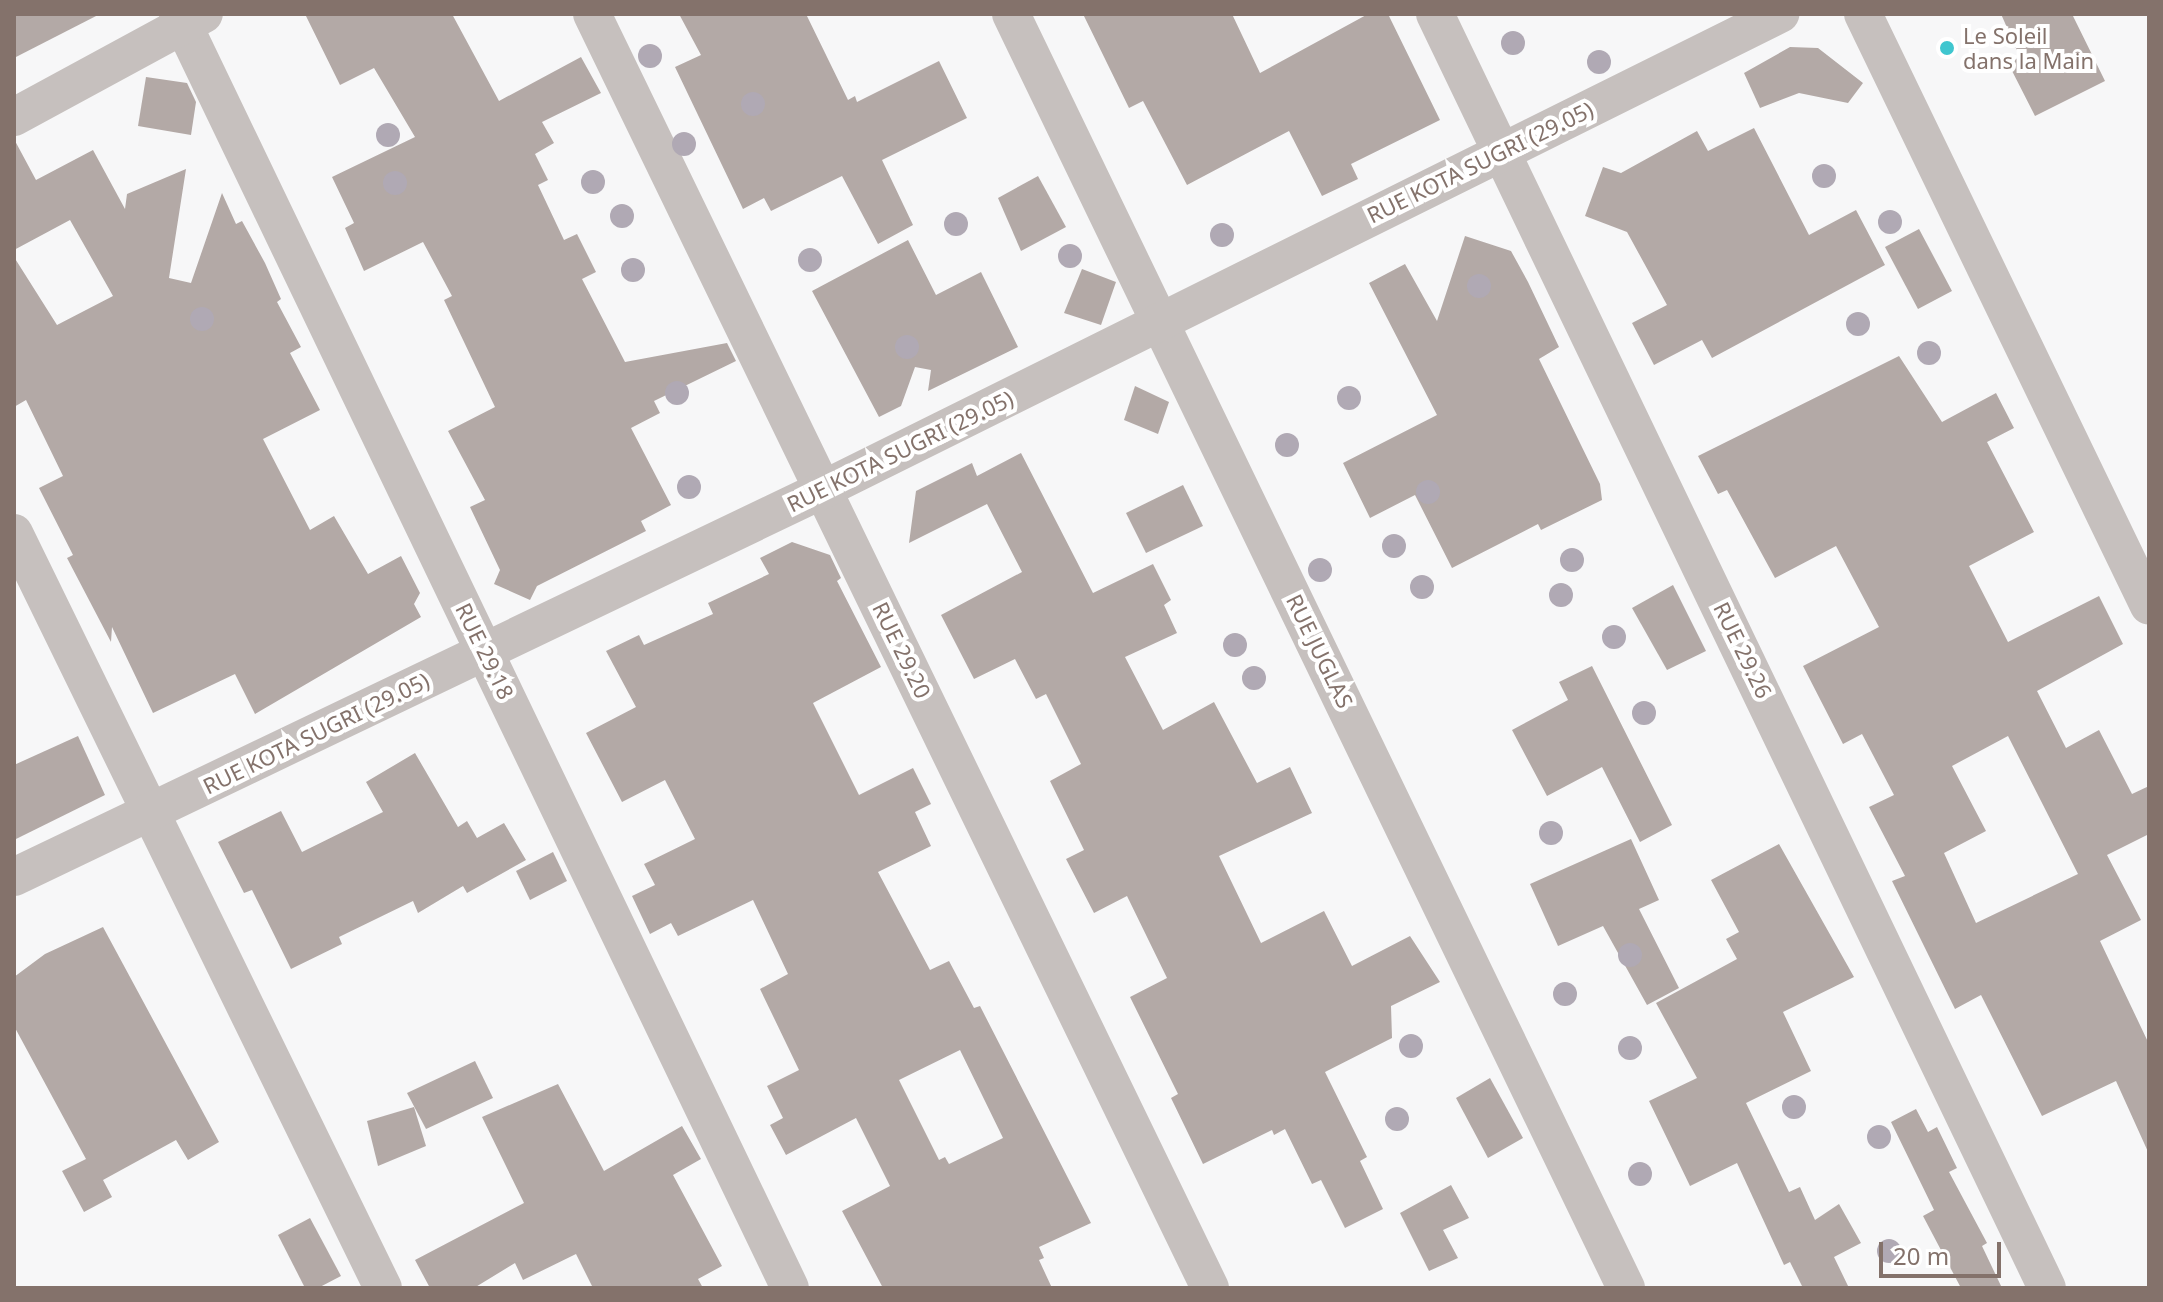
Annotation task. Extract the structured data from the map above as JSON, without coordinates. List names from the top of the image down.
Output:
{
  "streets": {
    "street": [
      "RUE KOTA SUGRI (29.05)",
      "RUE 29.20",
      "RUE 29.26",
      "RUE 29.18",
      "RUE JUGLAS"
    ]
  },
  "crossings": [
    ["RUE KOTA SUGRI (29.05)", "RUE 29.20"],
    ["RUE KOTA SUGRI (29.05)", "RUE 29.26"],
    ["RUE KOTA SUGRI (29.05)", "RUE 29.18"],
    ["RUE KOTA SUGRI (29.05)", "RUE JUGLAS"]
  ],
  "places": ["Le Soleil dans la Main"],
  "scale_bar": "20 m"
}
